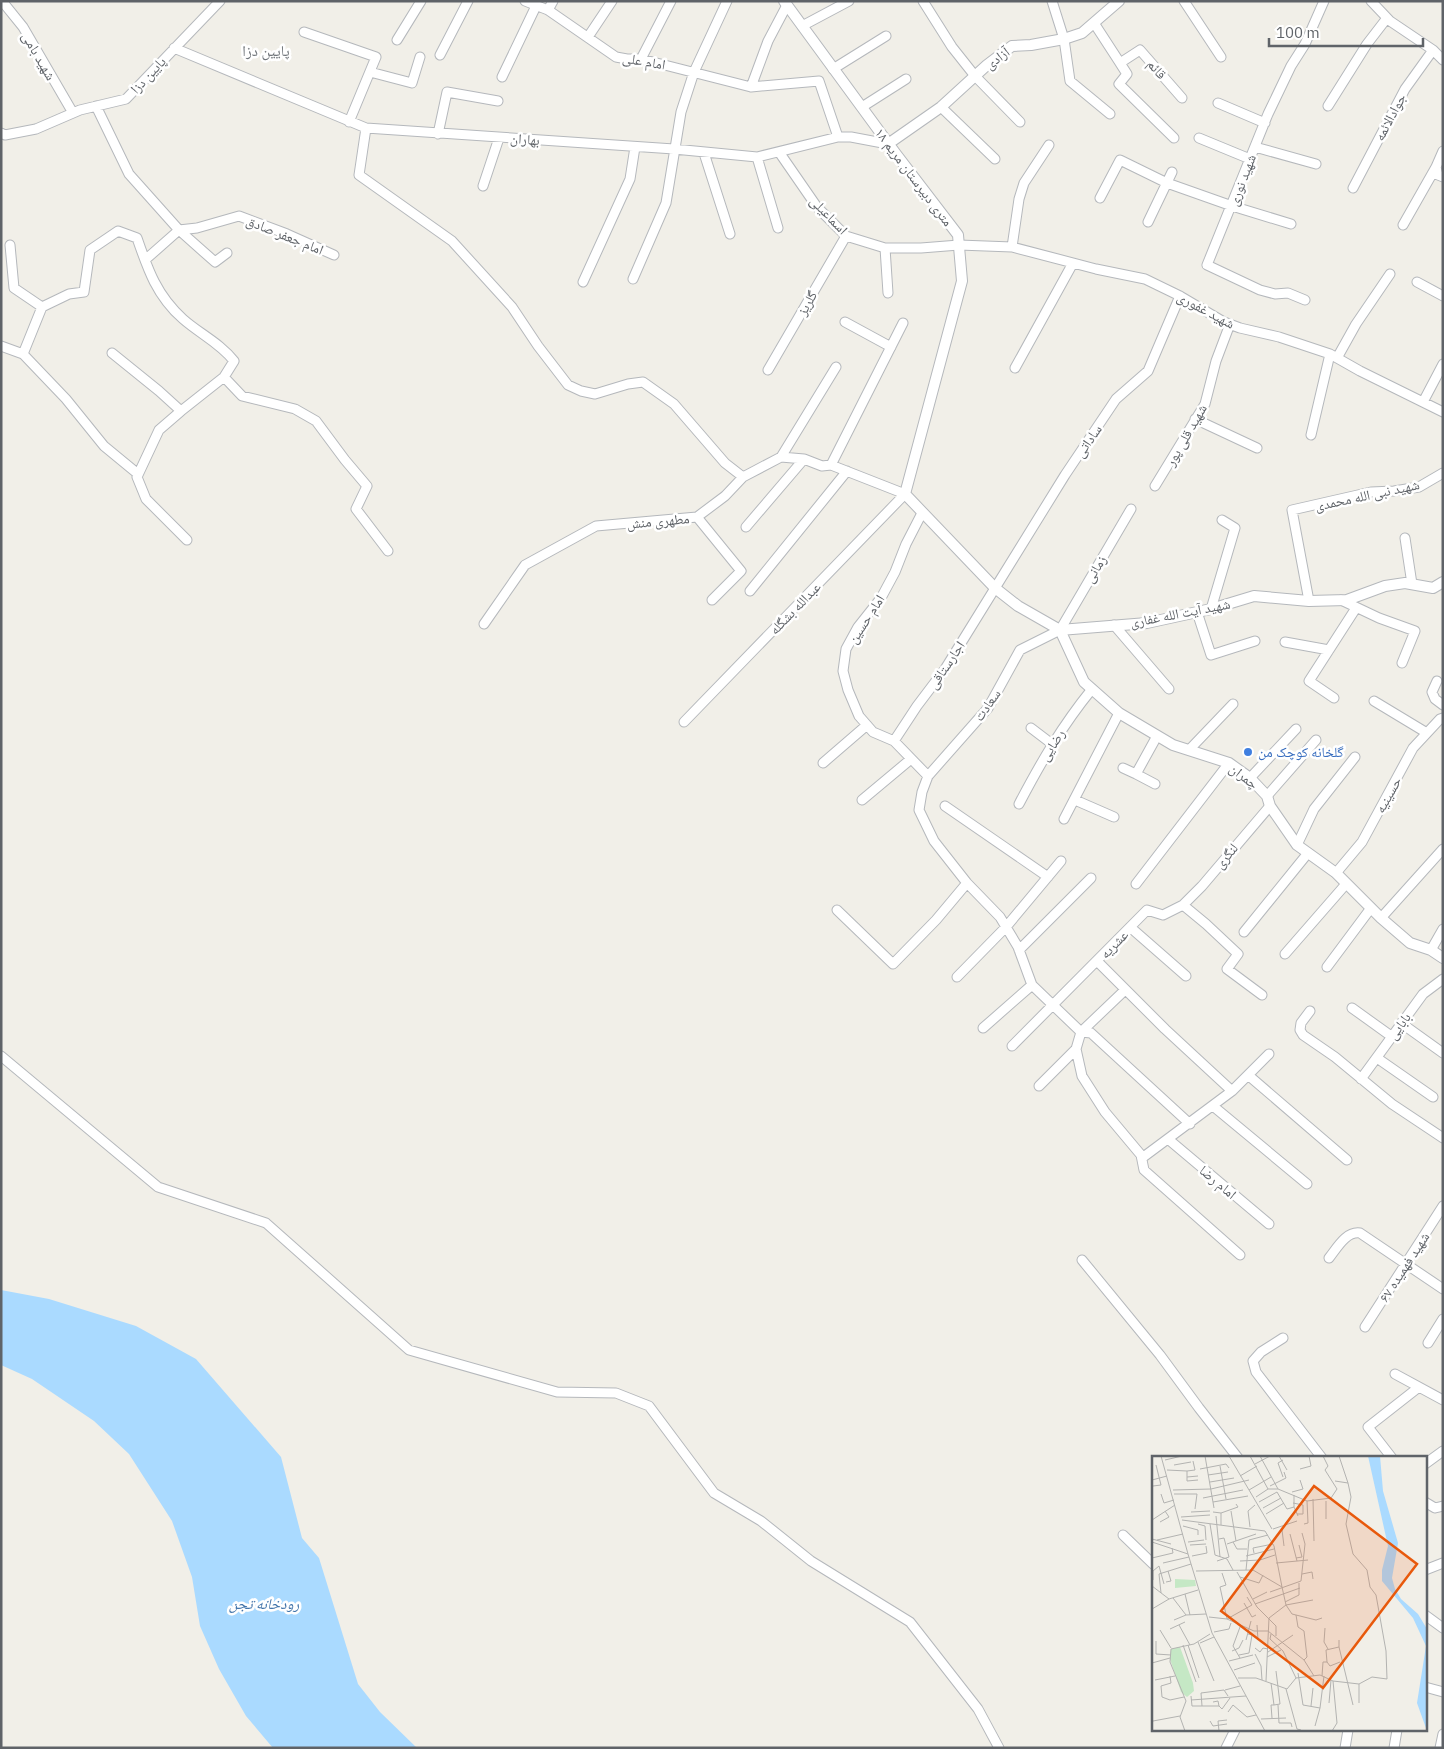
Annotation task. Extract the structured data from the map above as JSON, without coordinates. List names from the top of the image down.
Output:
{
  "streets": {
    "street": [
      "شهید بامی",
      "آزادی",
      "امام علی",
      "قائم",
      "پایین دزا",
      "جوادالائمه",
      "بهاران",
      "۱۸ متری دبیرستان مریم",
      "شهید نوری",
      "اسماعیلی",
      "امام جعفر صادق",
      "گلریز",
      "شهید غفوری",
      "شهید قلی پور",
      "ساداتی",
      "شهید نبی الله محمدی",
      "مطهری منش",
      "زمانی",
      "عبدالله بشگله",
      "شهید آیت الله غفاری",
      "امام حسین",
      "اجارستاقی",
      "سعادت",
      "رضایی",
      "چمران",
      "حسینیه",
      "لنگری",
      "عشریه",
      "بابایی",
      "امام رضا",
      "شهید فهمیده ۶۷"
    ]
  },
  "crossings": [
    ["شهید بامی", "پایین دزا"],
    ["آزادی", "بهاران"],
    ["آزادی", "۱۸ متری دبیرستان مریم"],
    ["پایین دزا", "بهاران"],
    ["بهاران", "۱۸ متری دبیرستان مریم"],
    ["بهاران", "اسماعیلی"],
    ["۱۸ متری دبیرستان مریم", "اسماعیلی"],
    ["۱۸ متری دبیرستان مریم", "شهید غفوری"],
    ["۱۸ متری دبیرستان مریم", "عبدالله بشگله"],
    ["اسماعیلی", "گلریز"],
    ["اسماعیلی", "شهید غفوری"],
    ["شهید غفوری", "شهید قلی پور"],
    ["شهید غفوری", "ساداتی"],
    ["ساداتی", "اجارستاقی"],
    ["شهید نبی الله محمدی", "شهید آیت الله غفاری"],
    ["زمانی", "شهید آیت الله غفاری"],
    ["زمانی", "سعادت"],
    ["زمانی", "چمران"],
    ["شهید آیت الله غفاری", "سعادت"],
    ["شهید آیت الله غفاری", "چمران"],
    ["امام حسین", "اجارستاقی"],
    ["سعادت", "چمران"],
    ["رضایی", "چمران"],
    ["چمران", "حسینیه"],
    ["چمران", "لنگری"],
    ["لنگری", "عشریه"]
  ],
  "districts": ["پایین دزا"],
  "water": ["رودخانه تجن"],
  "places": ["گلخانه کوچک من"],
  "scale_bar": "100 m"
}
